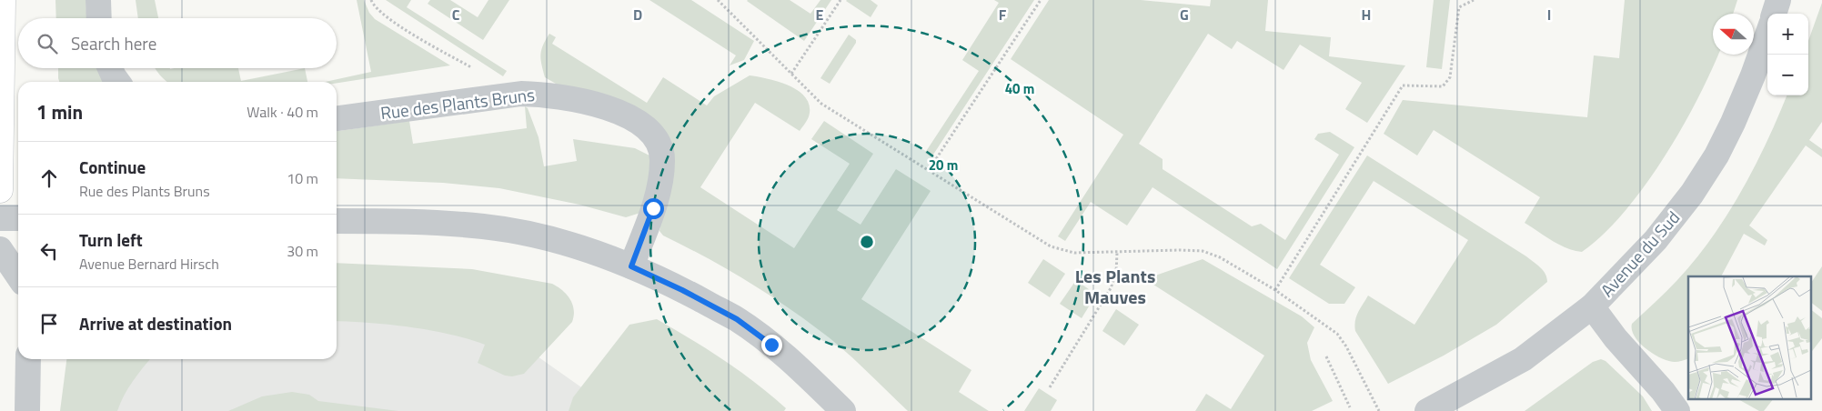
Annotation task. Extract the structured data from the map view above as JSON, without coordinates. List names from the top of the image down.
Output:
{
  "streets": {
    "street": ["Rue des Plants Bruns", "Avenue du Sud"]
  },
  "districts": ["Les Plants Mauves"],
  "north": "left",
  "page": {
    "map_buttons": ["+", "−"],
    "search": "Search here",
    "heading": ["1 min", "Walk · 40 m"],
    "list": [
      ["Continue", "Rue des Plants Bruns", "10 m"],
      ["Turn left", "Avenue Bernard Hirsch", "30 m"],
      "Arrive at destination"
    ]
  },
  "grid": {
    "columns": [
      "C",
      "D",
      "E",
      "F",
      "G",
      "H",
      "I"
    ]
  },
  "rings": ["40 m", "20 m"]
}
